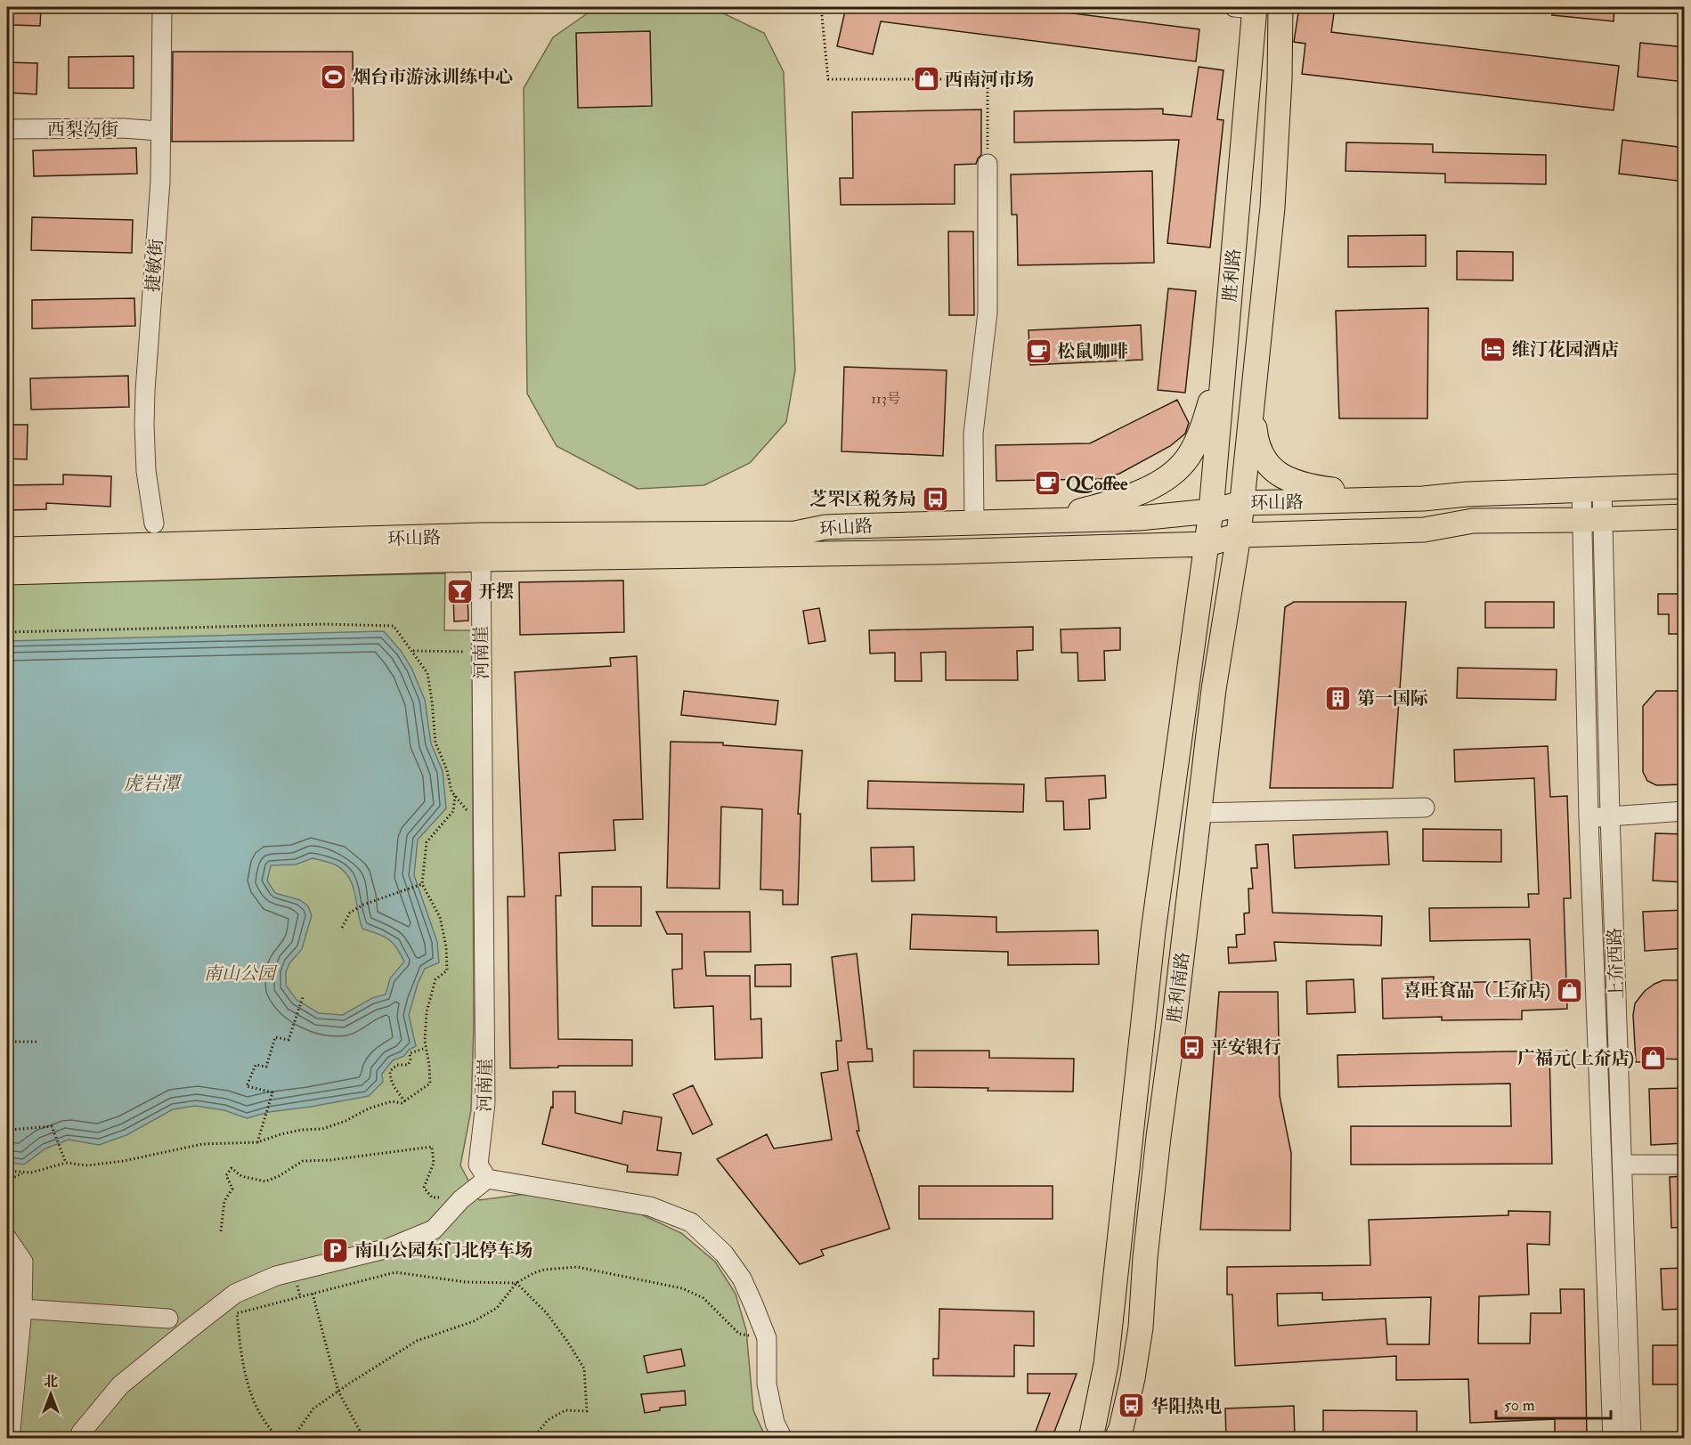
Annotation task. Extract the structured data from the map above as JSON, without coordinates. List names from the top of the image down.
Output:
{
  "streets": {
    "main road": ["胜利路", "环山路", "胜利南路"],
    "street": [
      "西梨沟街",
      "捷敏街",
      "河南崖",
      "上夼西路"
    ]
  },
  "crossings": [
    ["西梨沟街", "捷敏街"],
    ["胜利路", "环山路"],
    ["胜利路", "胜利南路"],
    ["环山路", "河南崖"],
    ["环山路", "上夼西路"],
    ["环山路", "胜利南路"]
  ],
  "water": ["虎岩潭"],
  "parks": ["南山公园"],
  "places": {
    "sports": ["烟台市游泳训练中心"],
    "shop": ["西南河市场", "喜旺食品（上夼店)", "广福元(上夼店)"],
    "hotel": ["维汀花园酒店"],
    "cafe": ["松鼠咖啡", "QCoffee"],
    "bus stop": ["芝罘区税务局", "平安银行", "华阳热电"],
    "bar": ["开摆"],
    "building": ["第一国际"],
    "parking": ["南山公园东门北停车场"]
  },
  "house_numbers": ["113号"],
  "scale_bar": "50 m",
  "north": "top"
}
